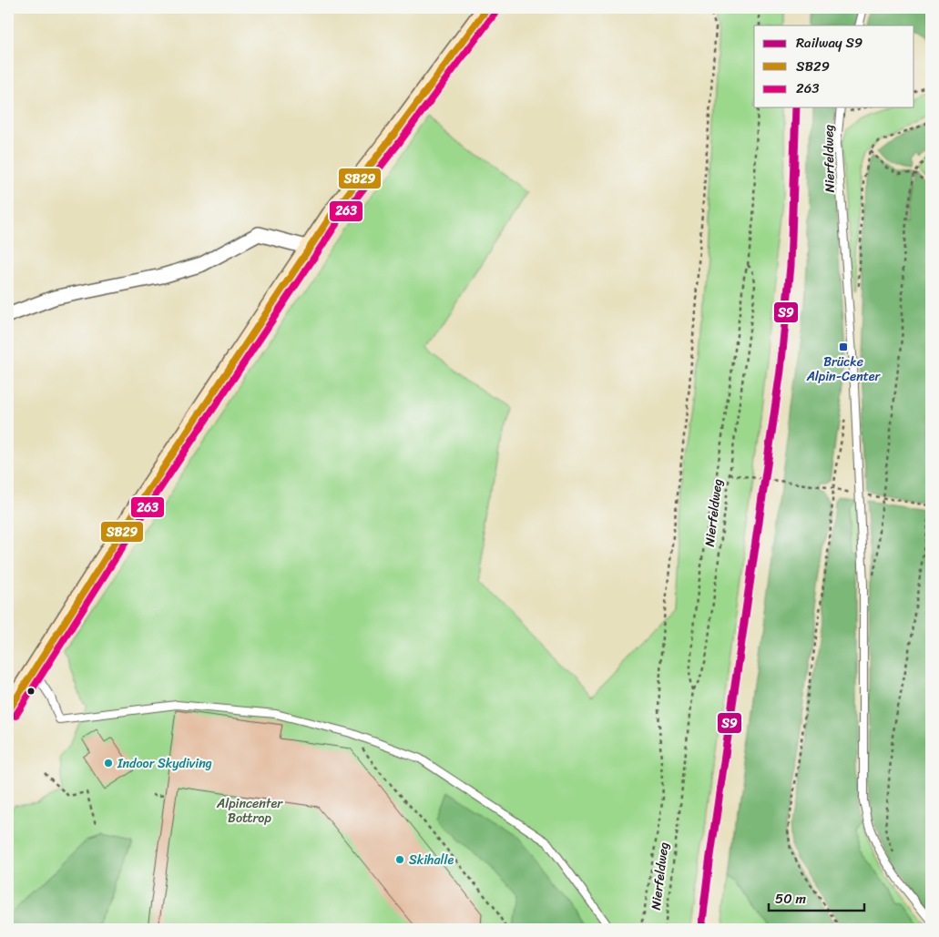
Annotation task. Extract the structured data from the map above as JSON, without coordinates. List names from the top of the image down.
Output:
{
  "streets": {
    "lane": ["Nierfeldweg"]
  },
  "parks": ["Alpincenter Bottrop"],
  "places": {
    "transit": ["Brücke Alpin-Center"],
    "other": ["Indoor Skydiving", "Skihalle"]
  },
  "lines": ["transit line SB29", "transit line 263", "rail line S9"],
  "legend": ["Railway S9", "SB29", "263"],
  "scale_bar": "50 m"
}
